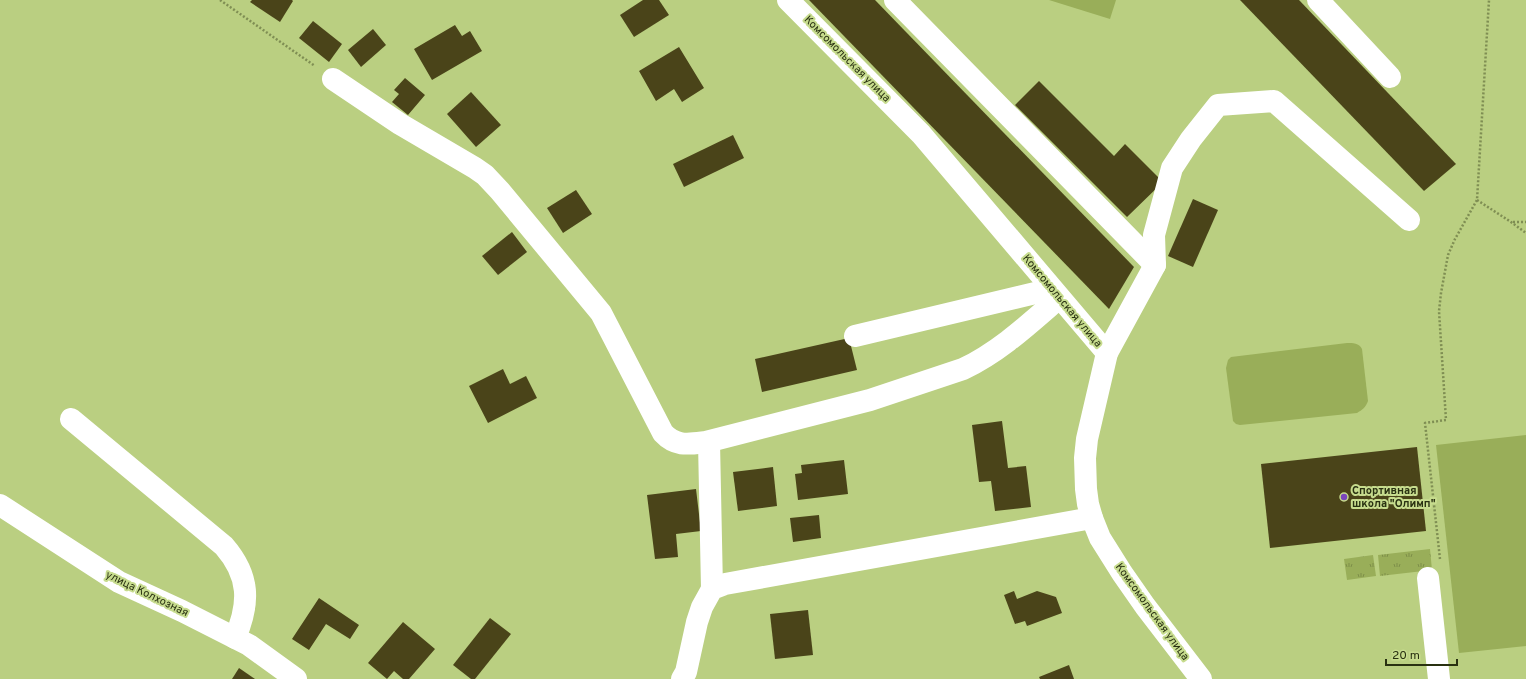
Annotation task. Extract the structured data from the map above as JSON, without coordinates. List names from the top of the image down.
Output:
{
  "streets": {
    "street": ["Комсомольская улица", "улица Колхозная"]
  },
  "places": ["Спортивная школа \"Олимп\""],
  "scale_bar": "20 m"
}
